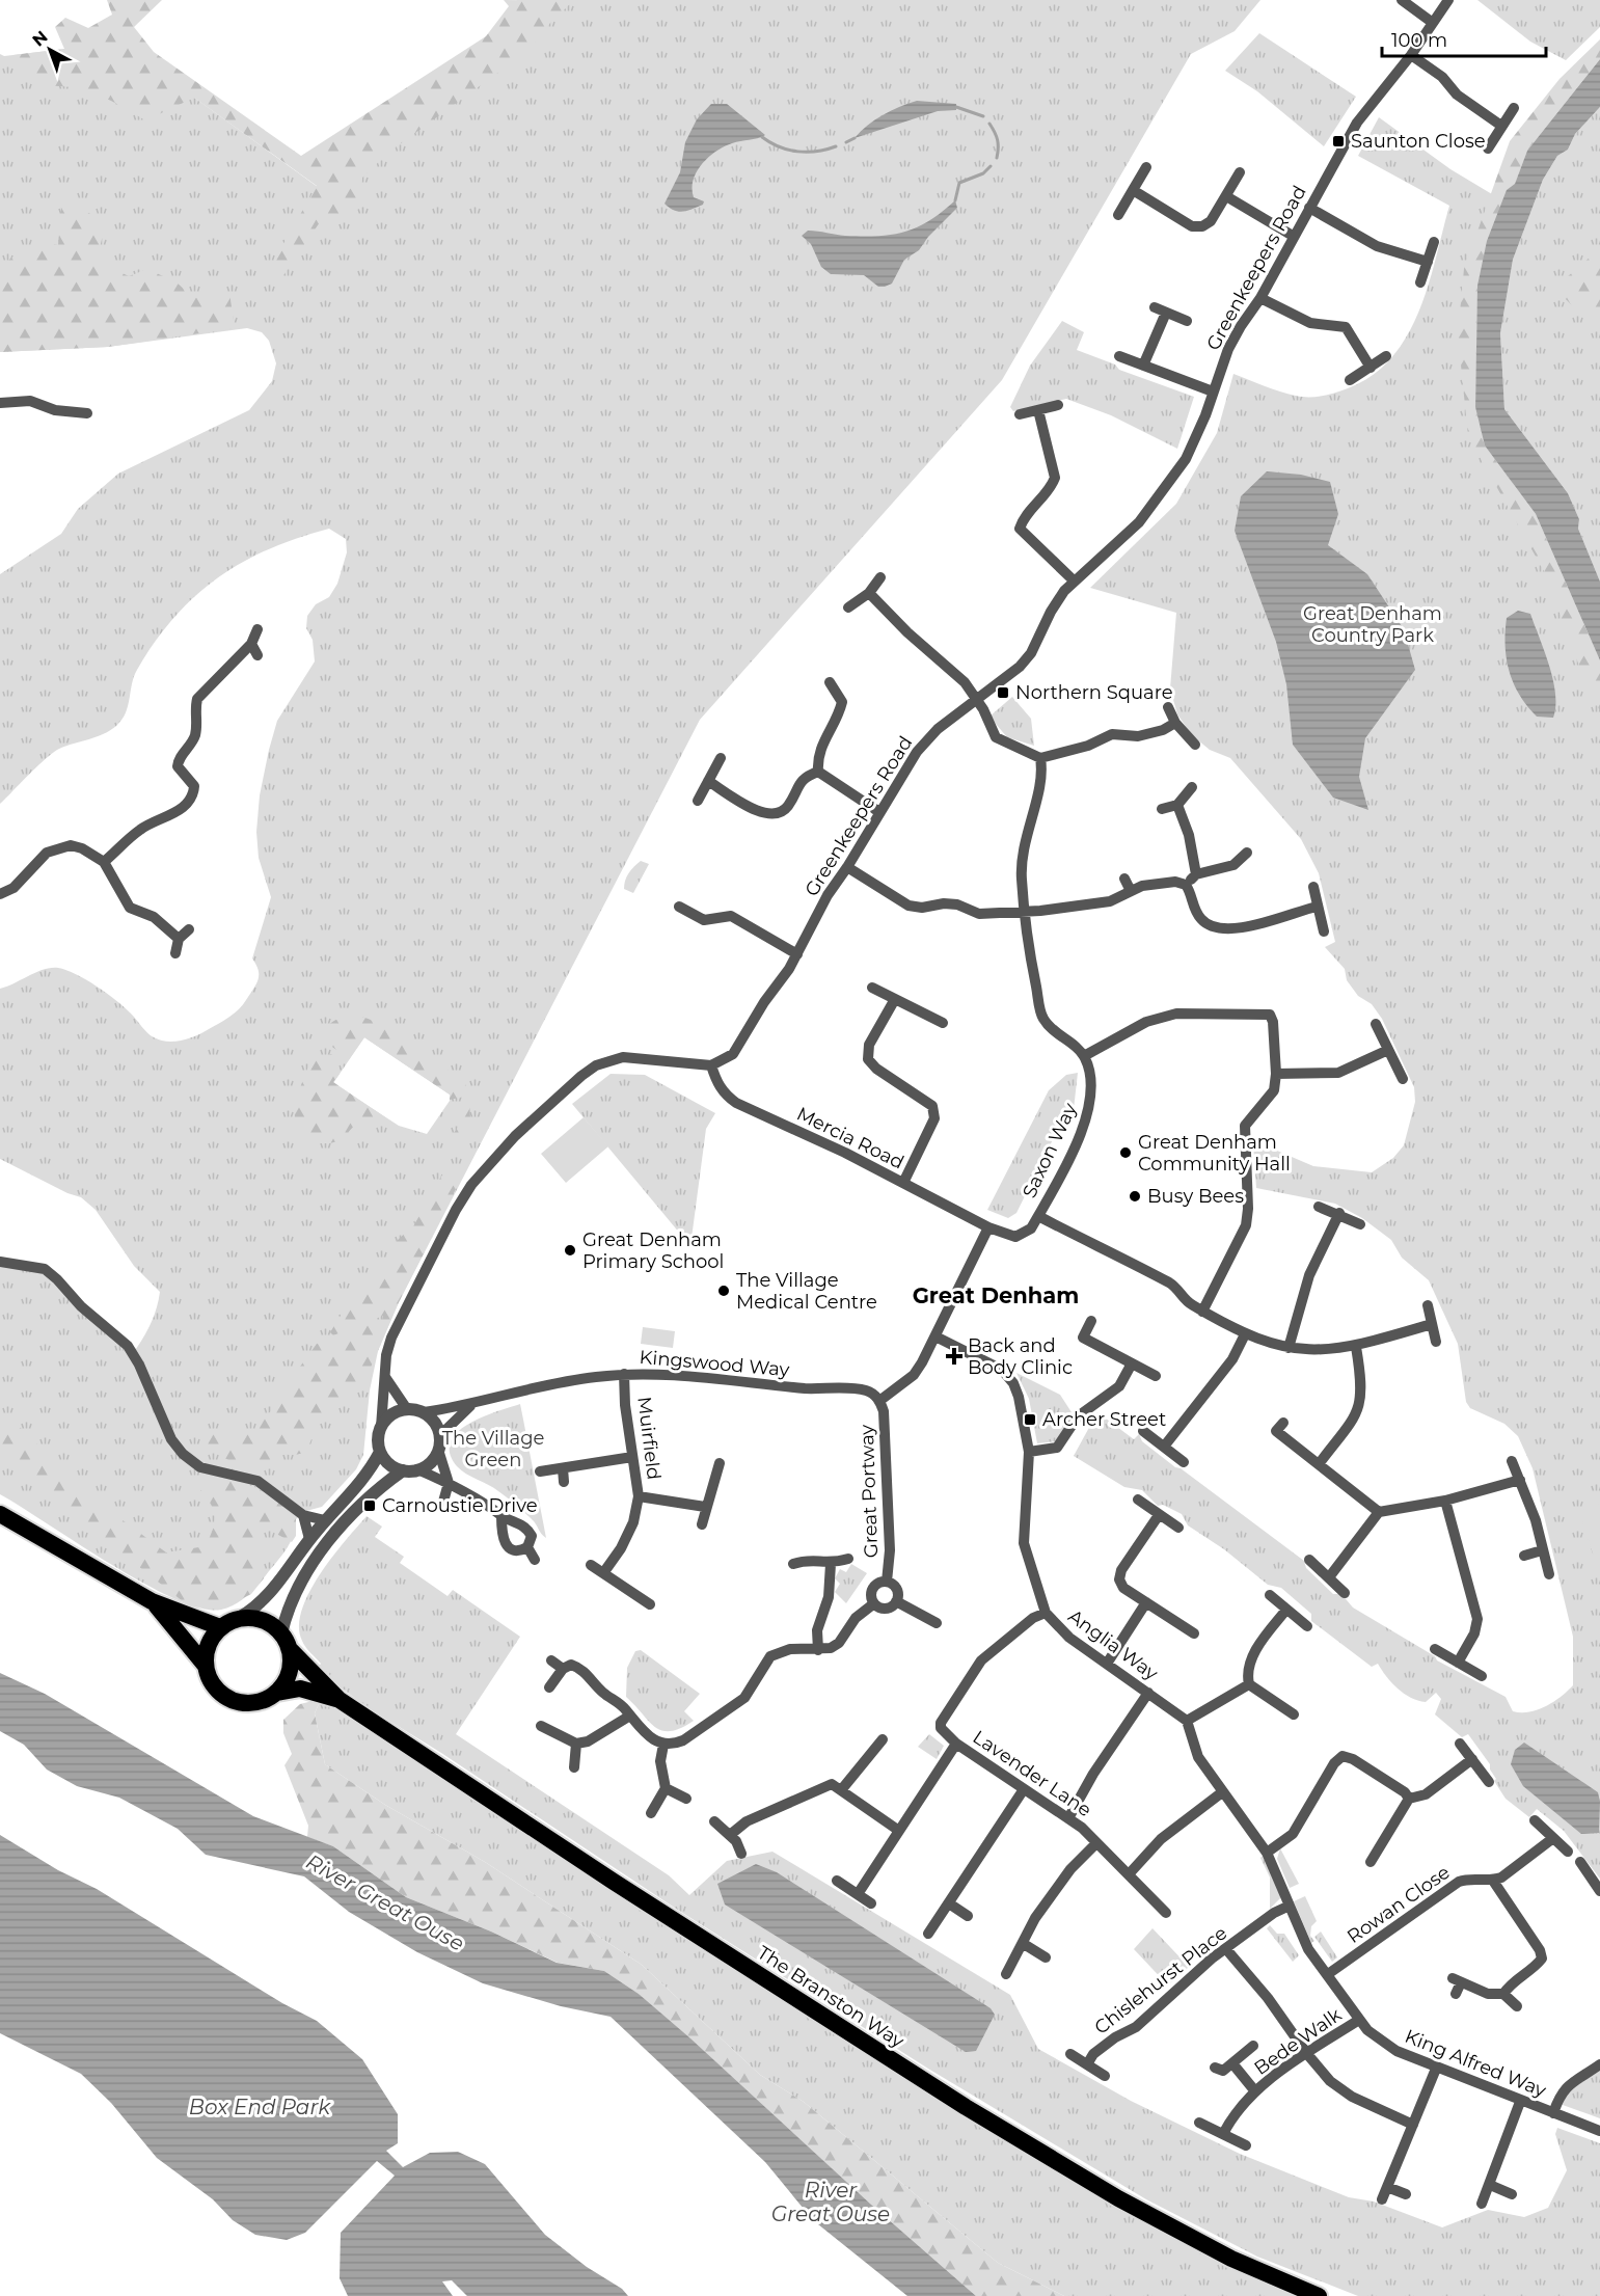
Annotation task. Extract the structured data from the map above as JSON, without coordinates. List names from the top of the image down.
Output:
{
  "streets": {
    "highway": ["The Branston Way"],
    "street": [
      "Greenkeepers Road",
      "Mercia Road",
      "Saxon Way",
      "Kingswood Way",
      "Muirfield",
      "Great Portway",
      "Anglia Way",
      "Lavender Lane",
      "Rowan Close",
      "Chislehurst Place",
      "Bede Walk",
      "King Alfred Way"
    ]
  },
  "crossings": [
    ["Greenkeepers Road", "Mercia Road"],
    ["Mercia Road", "Saxon Way"],
    ["Kingswood Way", "Muirfield"],
    ["Kingswood Way", "Great Portway"],
    ["Rowan Close", "King Alfred Way"],
    ["Chislehurst Place", "King Alfred Way"],
    ["Bede Walk", "King Alfred Way"]
  ],
  "districts": ["Great Denham"],
  "water": ["River Great Ouse", "Box End Park"],
  "parks": ["Great Denham Country Park", "The Village Green"],
  "places": {
    "transit": [
      "Saunton Close",
      "Northern Square",
      "Archer Street",
      "Carnoustie Drive"
    ],
    "other": [
      "Great Denham Community Hall",
      "Busy Bees",
      "Great Denham Primary School",
      "The Village Medical Centre"
    ],
    "health": ["Back and Body Clinic"]
  },
  "scale_bar": "100 m",
  "north": "top left"
}
